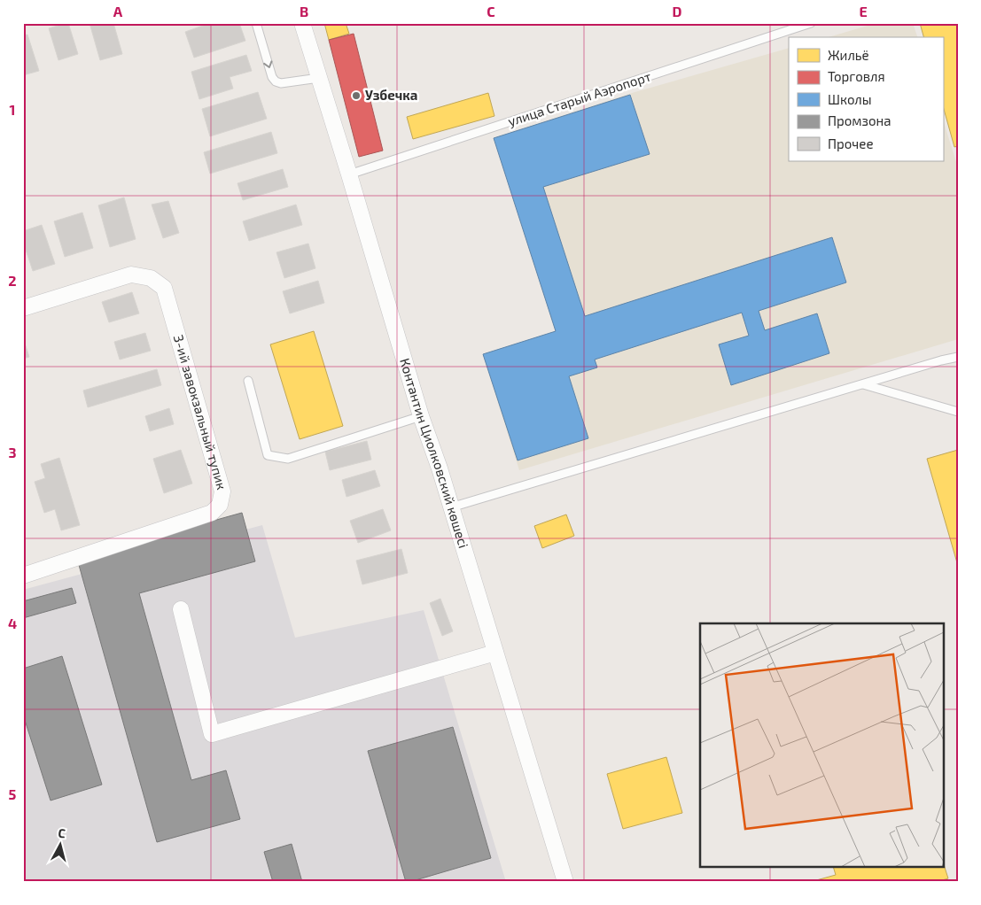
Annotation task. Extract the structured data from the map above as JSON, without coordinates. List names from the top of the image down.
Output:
{
  "streets": {
    "street": ["3-ий завокзальный тупик", "Контантин Циолковский көшесі"],
    "lane": ["улица Старый Аэропорт"]
  },
  "crossings": [
    ["улица Старый Аэропорт", "Контантин Циолковский көшесі"]
  ],
  "places": ["Узбечка"],
  "legend": [
    "Жильё",
    "Торговля",
    "Школы",
    "Промзона",
    "Прочее"
  ],
  "north": "top",
  "grid": {
    "columns": [
      "A",
      "B",
      "C",
      "D",
      "E"
    ],
    "rows": [
      "1",
      "2",
      "3",
      "4",
      "5"
    ]
  }
}
